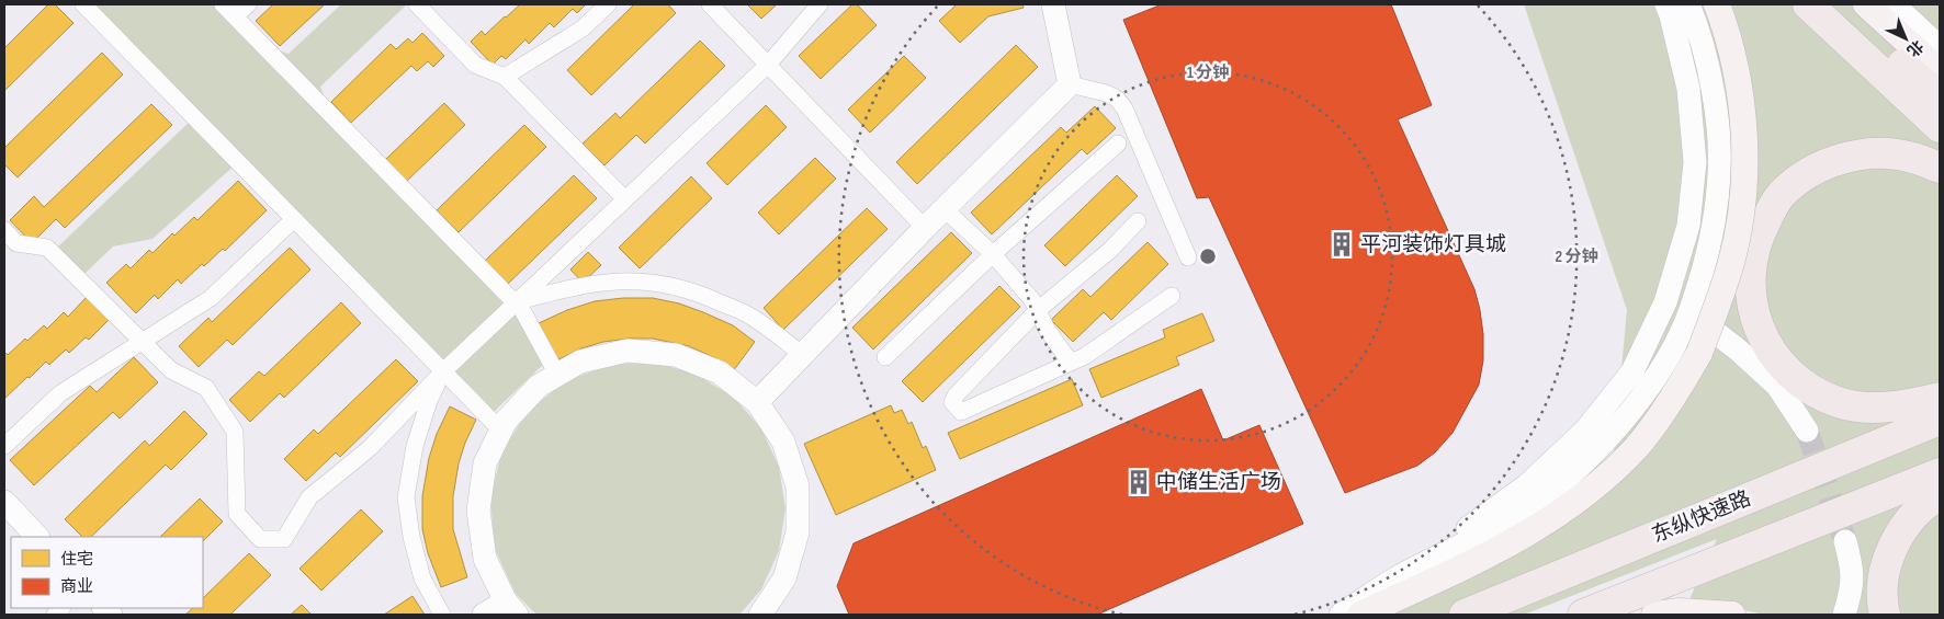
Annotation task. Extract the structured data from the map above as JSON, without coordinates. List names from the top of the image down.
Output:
{
  "streets": {
    "highway": ["东纵快速路"]
  },
  "places": {
    "building": ["平河装饰灯具城", "中储生活广场"]
  },
  "legend": ["住宅", "商业"],
  "north": "bottom right",
  "rings": ["1 分钟", "2 分钟"]
}
